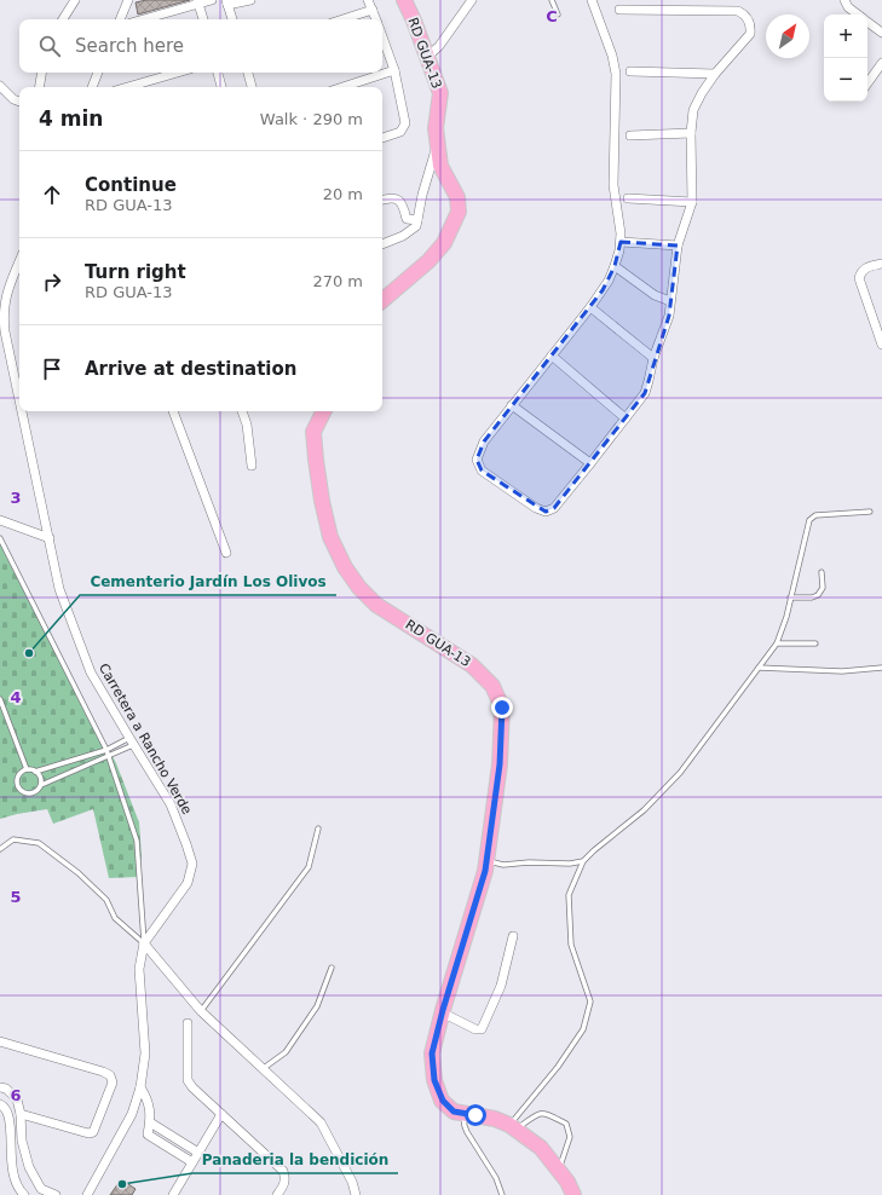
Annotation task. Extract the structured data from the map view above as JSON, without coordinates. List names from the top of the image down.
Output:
{
  "streets": {
    "main road": ["RD GUA-13"],
    "street": ["Carretera a Rancho Verde"]
  },
  "places": ["Cementerio Jardín Los Olivos", "Panaderia la bendición"],
  "north": "top right",
  "page": {
    "map_buttons": ["+", "−"],
    "search": "Search here",
    "heading": ["4 min", "Walk · 290 m"],
    "list": [
      ["Continue", "RD GUA-13", "20 m"],
      ["Turn right", "RD GUA-13", "270 m"],
      "Arrive at destination"
    ]
  },
  "grid": {
    "columns": ["C"],
    "rows": [
      "3",
      "4",
      "5",
      "6"
    ]
  }
}
